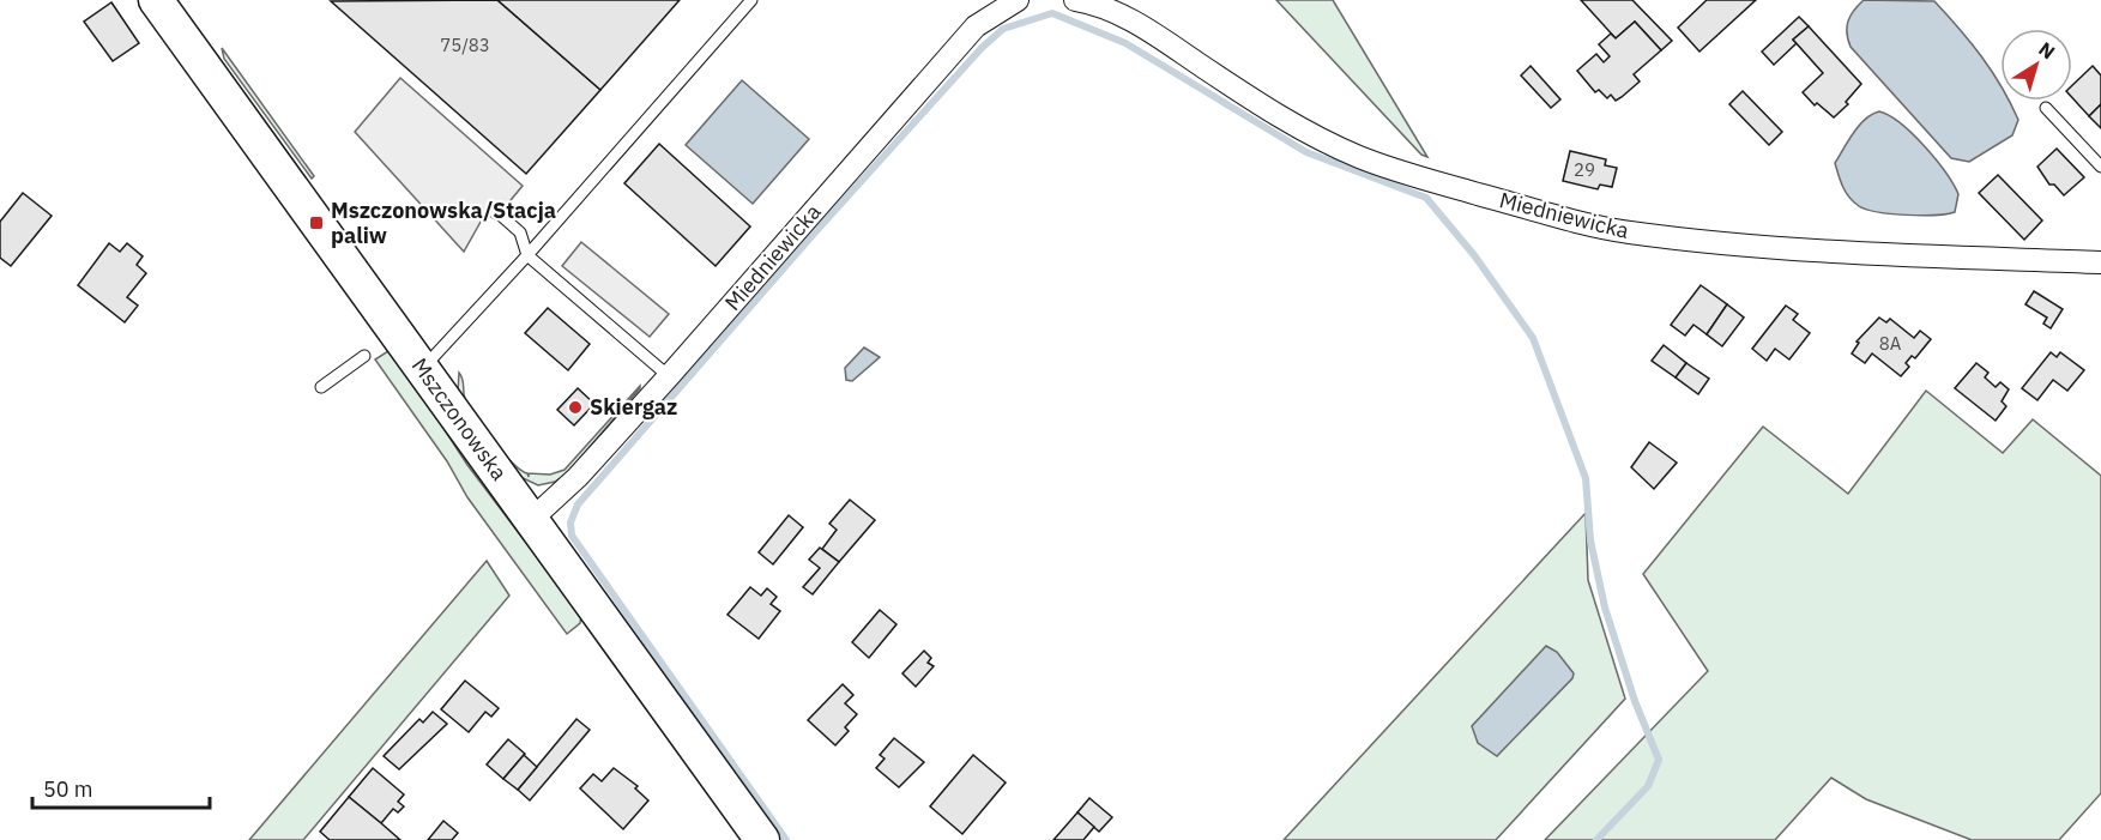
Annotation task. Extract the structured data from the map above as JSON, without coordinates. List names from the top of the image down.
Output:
{
  "streets": {
    "main road": ["Mszczonowska"],
    "street": ["Miedniewicka"]
  },
  "crossings": [
    ["Miedniewicka", "Mszczonowska"]
  ],
  "places": {
    "transit": ["Mszczonowska/Stacja paliw"],
    "other": ["Skiergaz"]
  },
  "house_numbers": ["75/83", "29", "8A"],
  "scale_bar": "50 m",
  "north": "top right"
}
